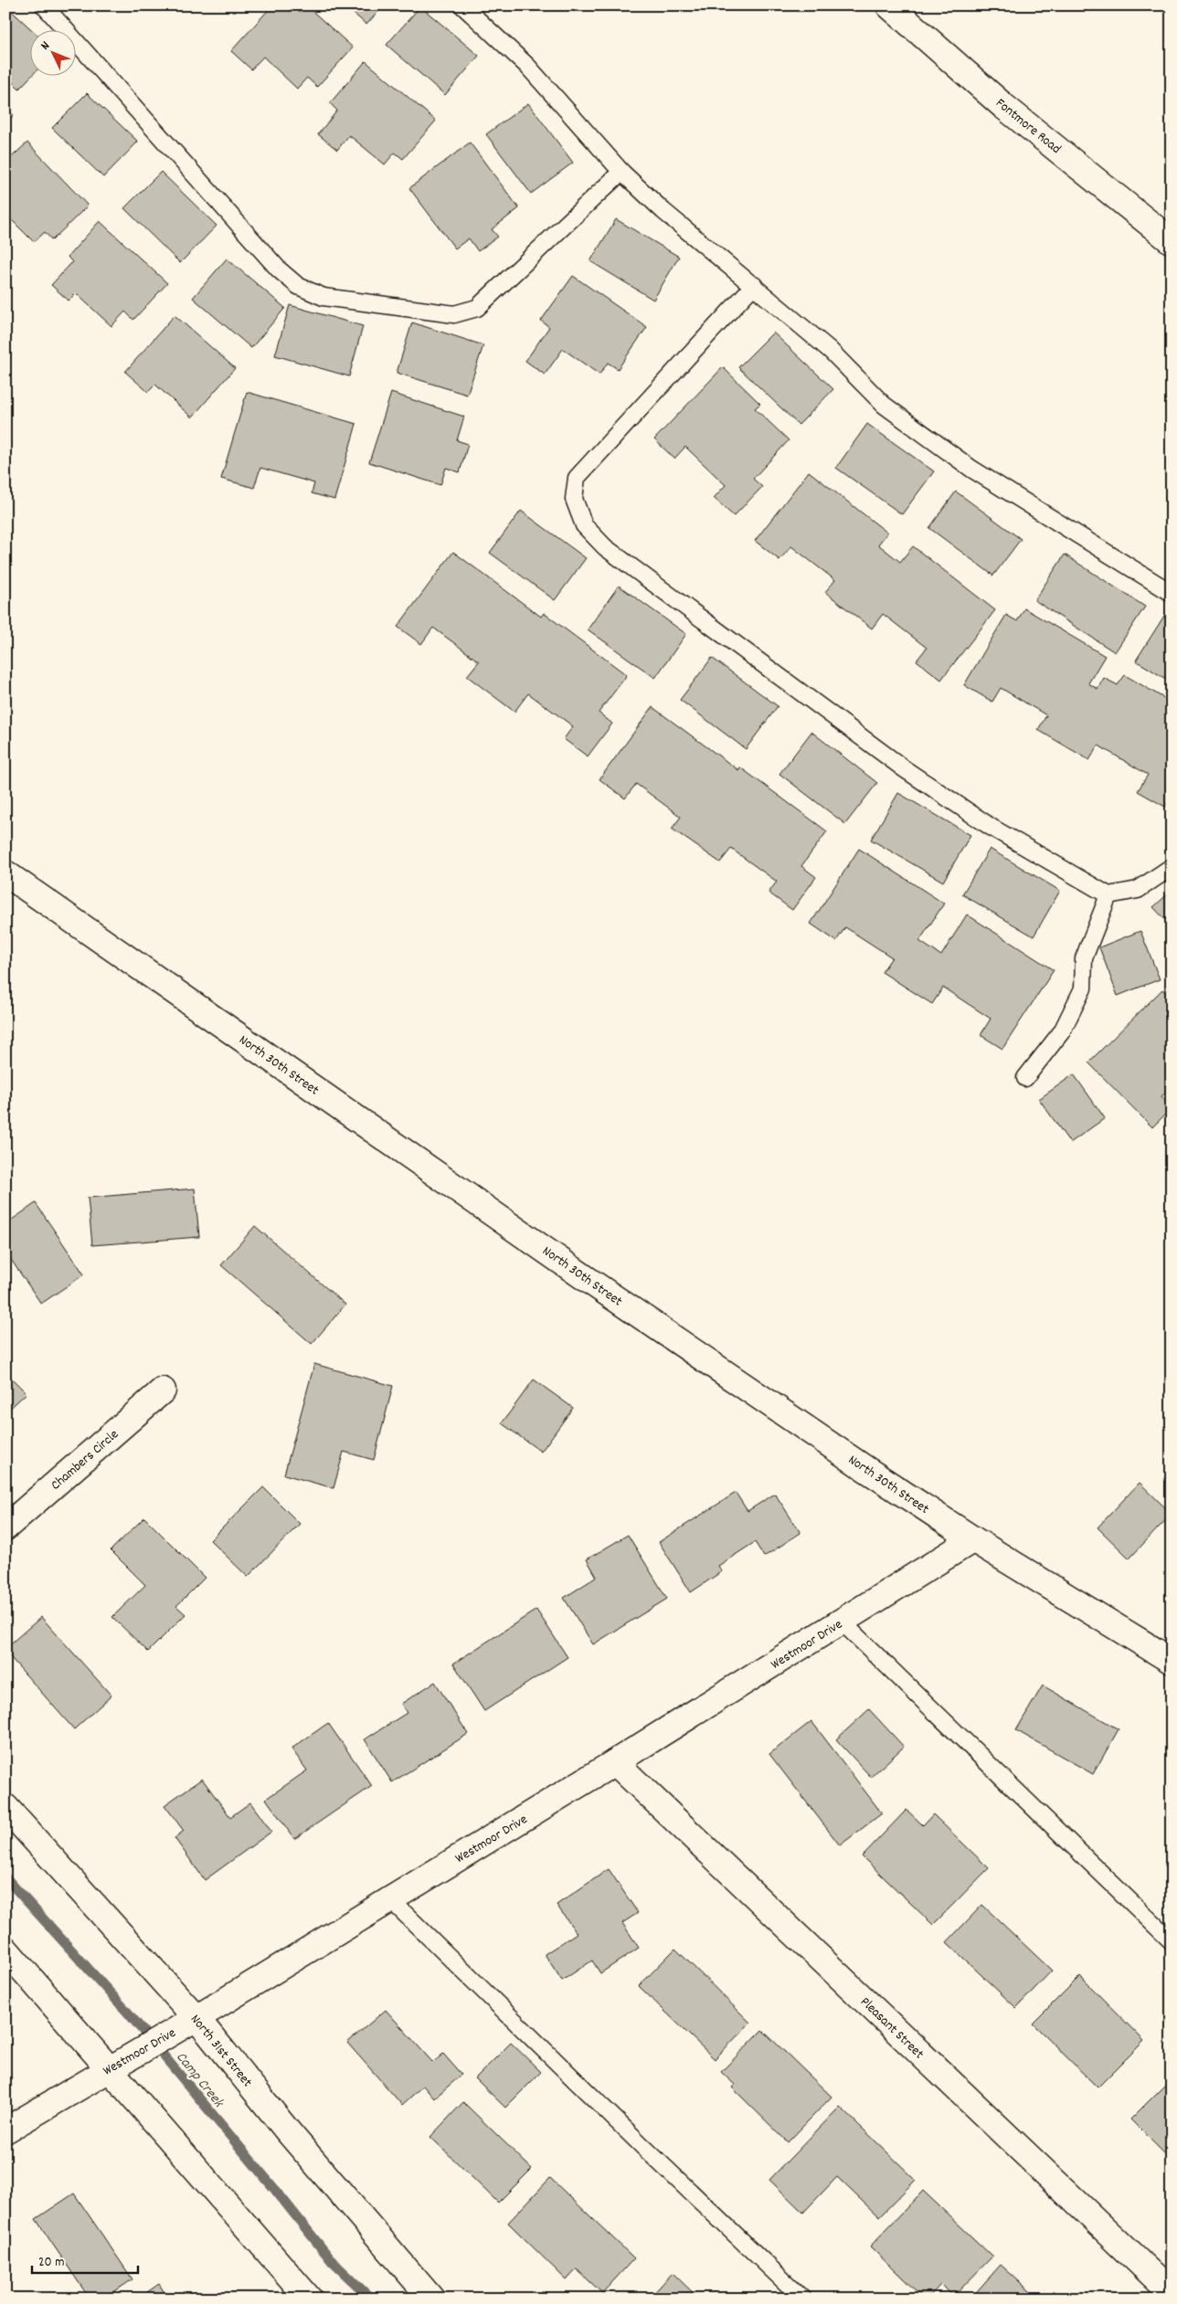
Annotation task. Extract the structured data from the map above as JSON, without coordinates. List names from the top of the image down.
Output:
{
  "streets": {
    "main road": [
      "Fontmore Road",
      "North 30th Street",
      "Chambers Circle",
      "Westmoor Drive",
      "Pleasant Street",
      "North 31st Street"
    ]
  },
  "crossings": [
    ["North 30th Street", "Westmoor Drive"],
    ["Westmoor Drive", "Pleasant Street"],
    ["Westmoor Drive", "North 31st Street"]
  ],
  "water": ["Camp Creek"],
  "scale_bar": "20 m",
  "north": "top left"
}
